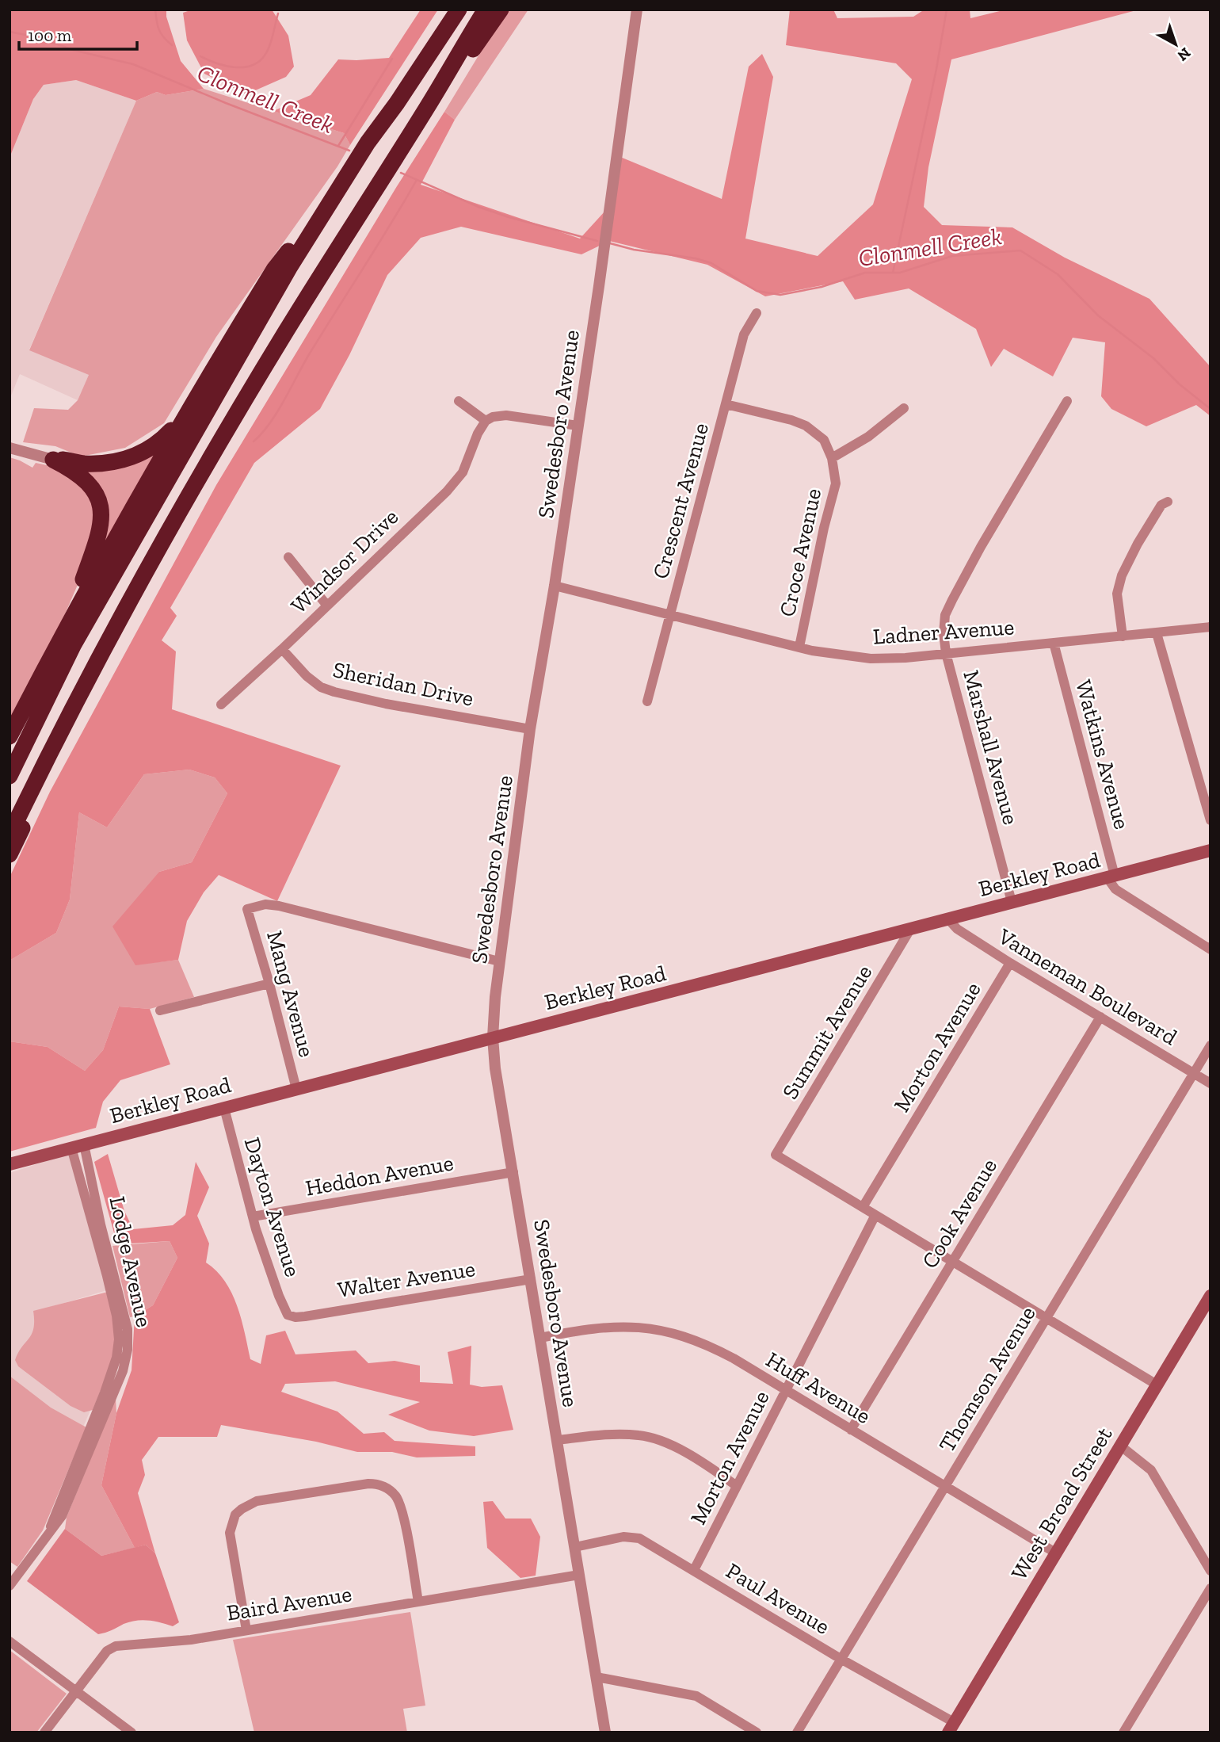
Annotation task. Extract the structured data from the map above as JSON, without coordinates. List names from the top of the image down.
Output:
{
  "streets": {
    "main road": ["Berkley Road", "West Broad Street"],
    "street": [
      "Swedesboro Avenue",
      "Crescent Avenue",
      "Croce Avenue",
      "Windsor Drive",
      "Ladner Avenue",
      "Sheridan Drive",
      "Marshall Avenue",
      "Watkins Avenue",
      "Vanneman Boulevard",
      "Mang Avenue",
      "Summit Avenue",
      "Morton Avenue",
      "Heddon Avenue",
      "Dayton Avenue",
      "Cook Avenue",
      "Lodge Avenue",
      "Walter Avenue",
      "Thomson Avenue",
      "Huff Avenue",
      "Paul Avenue",
      "Baird Avenue"
    ]
  },
  "crossings": [
    ["Swedesboro Avenue", "Ladner Avenue"],
    ["Swedesboro Avenue", "Sheridan Drive"],
    ["Swedesboro Avenue", "Berkley Road"],
    ["Swedesboro Avenue", "Mang Avenue"],
    ["Swedesboro Avenue", "Heddon Avenue"],
    ["Swedesboro Avenue", "Walter Avenue"],
    ["Swedesboro Avenue", "Huff Avenue"],
    ["Swedesboro Avenue", "Paul Avenue"],
    ["Swedesboro Avenue", "Baird Avenue"],
    ["Crescent Avenue", "Croce Avenue"],
    ["Crescent Avenue", "Ladner Avenue"],
    ["Croce Avenue", "Ladner Avenue"],
    ["Windsor Drive", "Sheridan Drive"],
    ["Ladner Avenue", "Marshall Avenue"],
    ["Ladner Avenue", "Watkins Avenue"],
    ["Marshall Avenue", "Berkley Road"],
    ["Watkins Avenue", "Berkley Road"],
    ["Berkley Road", "Vanneman Boulevard"],
    ["Berkley Road", "Mang Avenue"],
    ["Berkley Road", "Summit Avenue"],
    ["Berkley Road", "Dayton Avenue"],
    ["Berkley Road", "Lodge Avenue"],
    ["Vanneman Boulevard", "Morton Avenue"],
    ["Vanneman Boulevard", "Cook Avenue"],
    ["Vanneman Boulevard", "Thomson Avenue"],
    ["Summit Avenue", "Morton Avenue"],
    ["Morton Avenue", "Huff Avenue"],
    ["Morton Avenue", "Paul Avenue"],
    ["Heddon Avenue", "Dayton Avenue"],
    ["Dayton Avenue", "Walter Avenue"],
    ["Cook Avenue", "Huff Avenue"],
    ["Thomson Avenue", "Huff Avenue"],
    ["Thomson Avenue", "Paul Avenue"],
    ["Huff Avenue", "West Broad Street"],
    ["West Broad Street", "Paul Avenue"]
  ],
  "water": ["Clonmell Creek"],
  "scale_bar": "100 m",
  "north": "bottom right"
}
